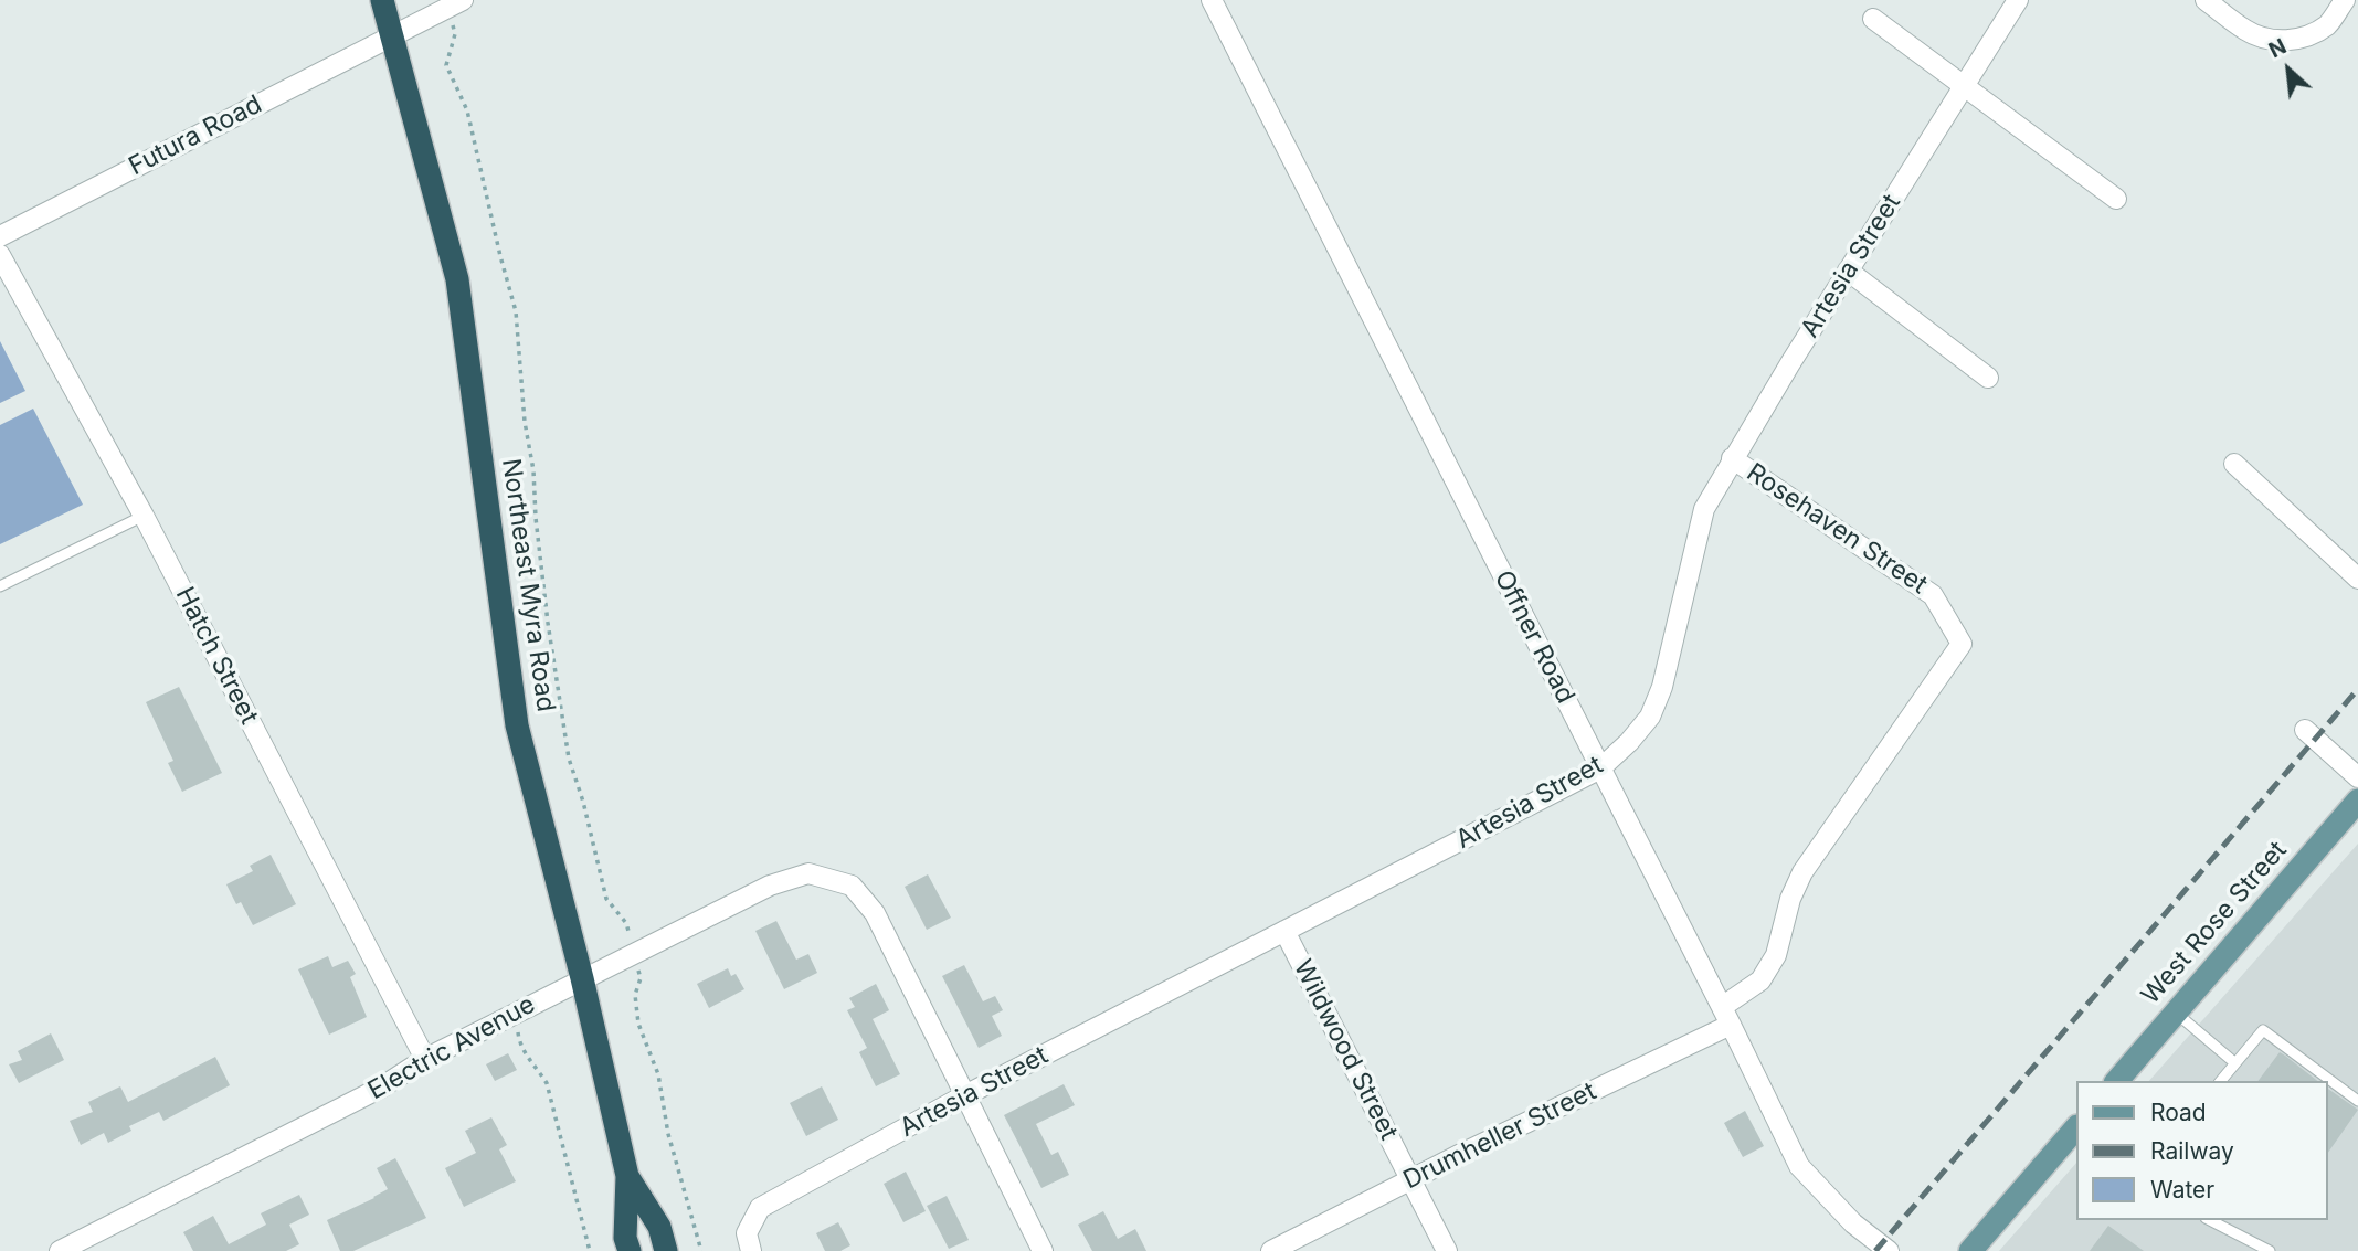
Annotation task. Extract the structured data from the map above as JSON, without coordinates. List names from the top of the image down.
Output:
{
  "streets": {
    "highway": ["Northeast Myra Road"],
    "main road": ["West Rose Street"],
    "street": [
      "Futura Road",
      "Artesia Street",
      "Rosehaven Street",
      "Offner Road",
      "Hatch Street",
      "Electric Avenue",
      "Wildwood Street",
      "Drumheller Street"
    ]
  },
  "crossings": [
    ["Futura Road", "Northeast Myra Road"],
    ["Artesia Street", "Rosehaven Street"],
    ["Artesia Street", "Offner Road"],
    ["Artesia Street", "Electric Avenue"],
    ["Artesia Street", "Wildwood Street"],
    ["Rosehaven Street", "Drumheller Street"],
    ["Northeast Myra Road", "Electric Avenue"],
    ["Offner Road", "Drumheller Street"],
    ["Hatch Street", "Electric Avenue"],
    ["Wildwood Street", "Drumheller Street"]
  ],
  "legend": ["Road", "Railway", "Water"],
  "north": "top left"
}
